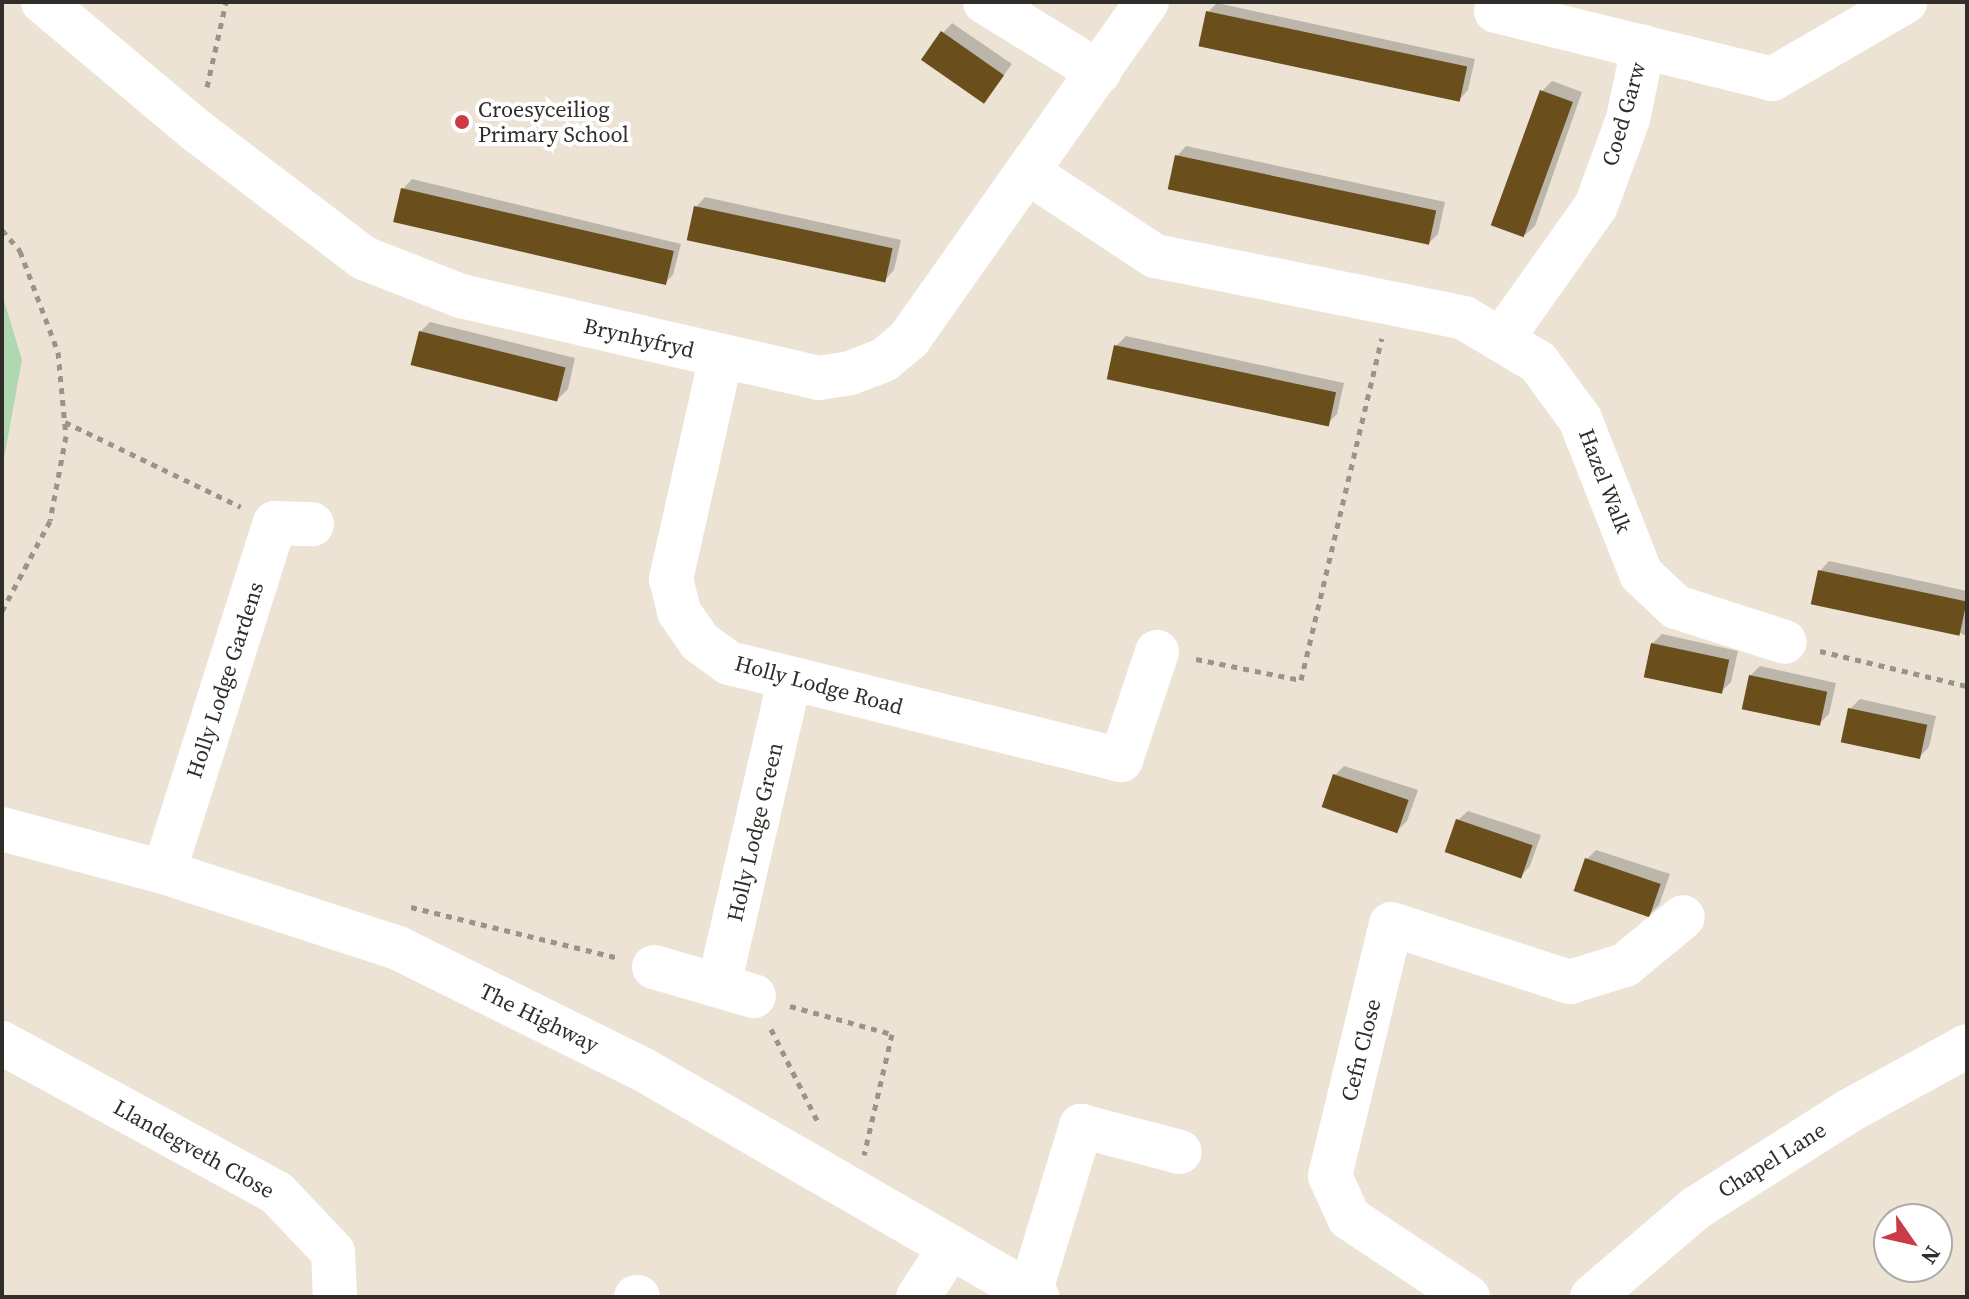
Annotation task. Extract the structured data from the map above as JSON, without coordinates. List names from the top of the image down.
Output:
{
  "streets": {
    "street": [
      "Coed Garw",
      "Brynhyfryd",
      "Hazel Walk",
      "Holly Lodge Gardens",
      "Holly Lodge Road",
      "Holly Lodge Green",
      "The Highway",
      "Cefn Close",
      "Llandegveth Close",
      "Chapel Lane"
    ]
  },
  "crossings": [
    ["Coed Garw", "Hazel Walk"],
    ["Brynhyfryd", "Hazel Walk"],
    ["Brynhyfryd", "Holly Lodge Road"],
    ["Holly Lodge Gardens", "The Highway"],
    ["Holly Lodge Road", "Holly Lodge Green"]
  ],
  "places": ["Croesyceiliog Primary School"],
  "north": "bottom right"
}
